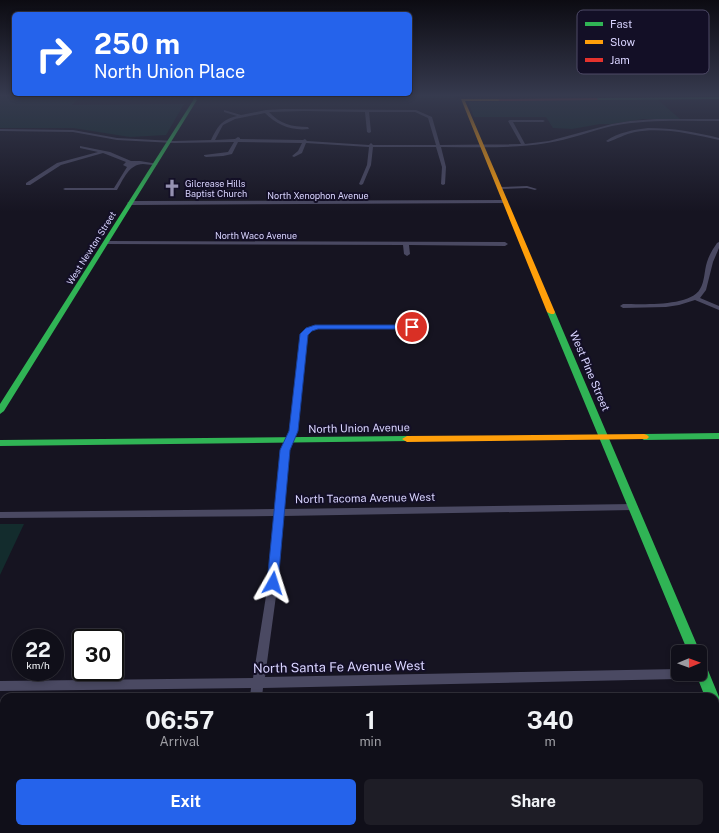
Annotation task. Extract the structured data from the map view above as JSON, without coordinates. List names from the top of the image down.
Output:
{
  "streets": {
    "street": [
      "North Xenophon Avenue",
      "North Waco Avenue",
      "West Newton Street",
      "West Pine Street",
      "North Union Avenue",
      "North Tacoma Avenue West",
      "North Santa Fe Avenue West"
    ]
  },
  "crossings": [
    ["North Xenophon Avenue", "West Newton Street"],
    ["North Xenophon Avenue", "West Pine Street"],
    ["North Waco Avenue", "West Newton Street"],
    ["West Pine Street", "North Union Avenue"],
    ["West Pine Street", "North Tacoma Avenue West"]
  ],
  "places": {
    "church": ["Gilcrease Hills Baptist Church"]
  },
  "legend": ["Fast", "Slow", "Jam"],
  "north": "right",
  "page": {
    "turn": ["250 m", "North Union Place"],
    "speed": "22 km/h",
    "limit": "30",
    "eta": [
      "06:57",
      "Arrival",
      "1",
      "min",
      "340",
      "m"
    ],
    "buttons": ["Exit", "Share"]
  }
}
